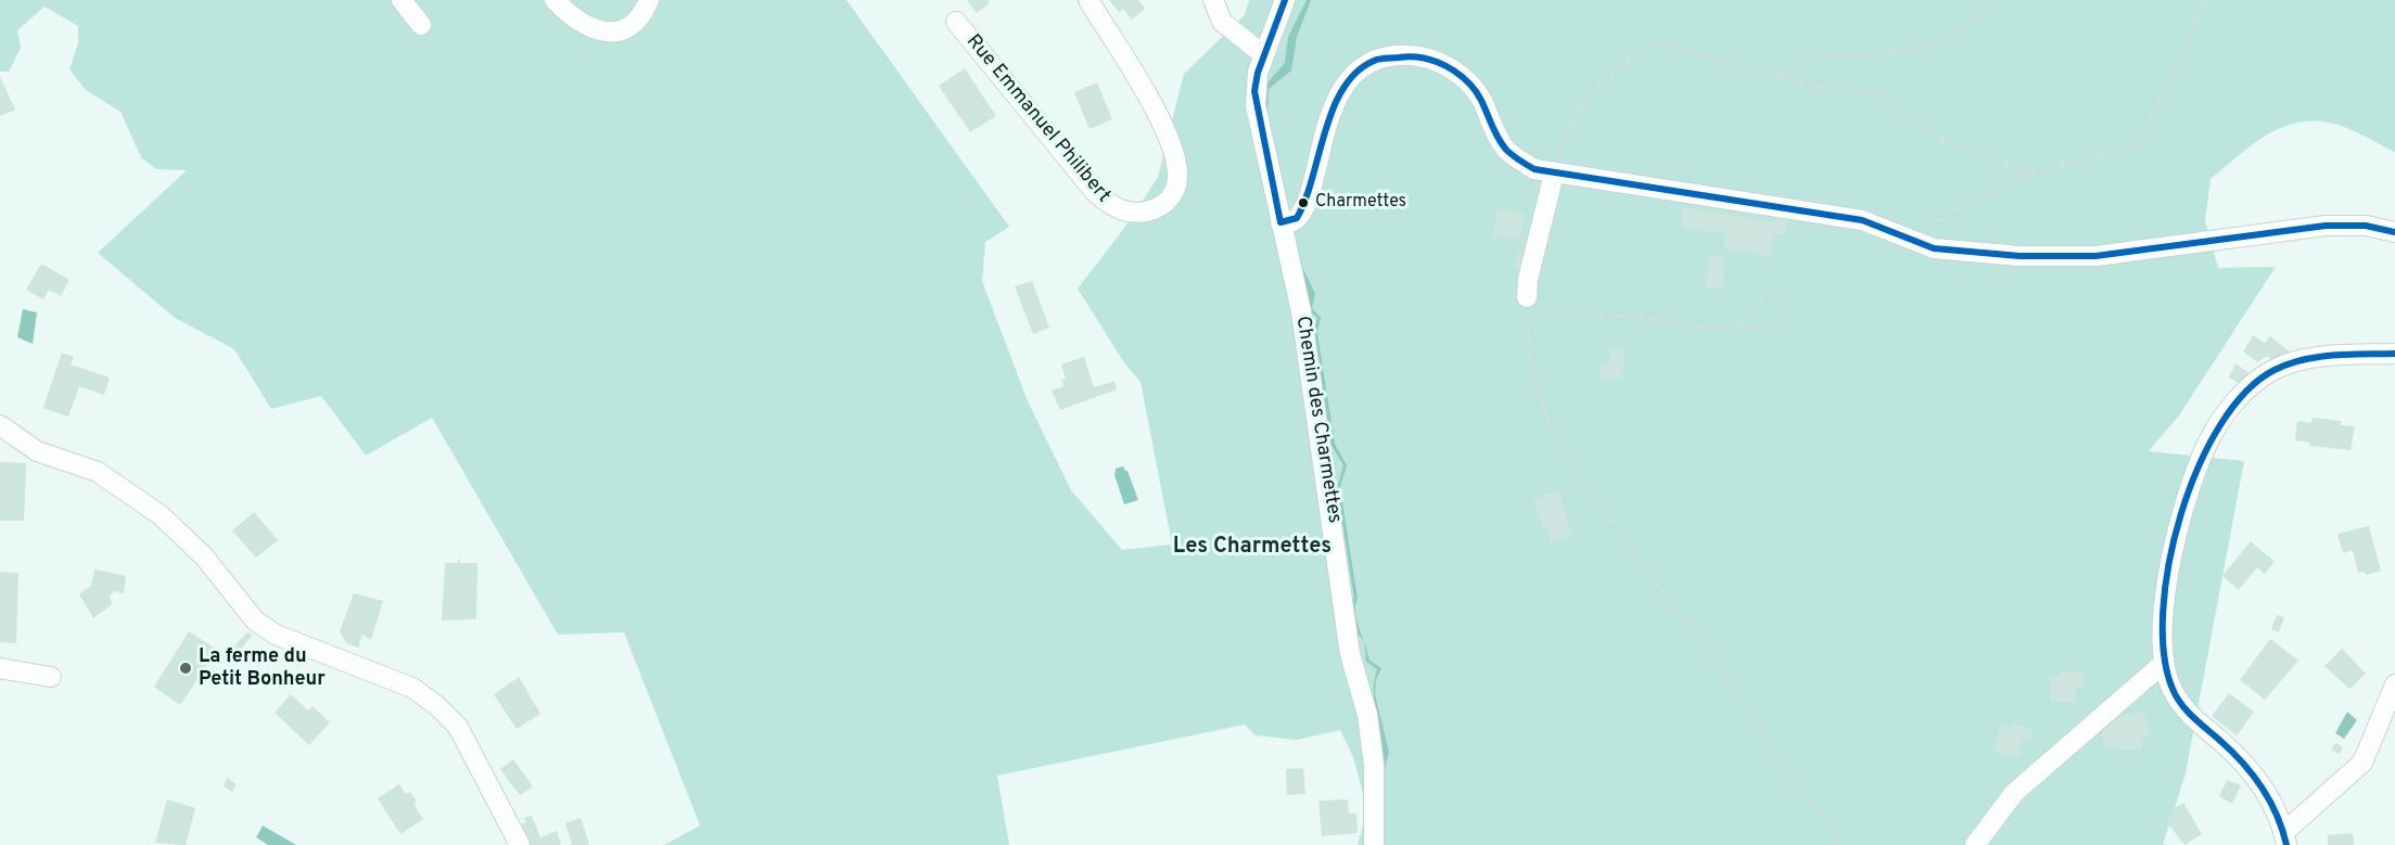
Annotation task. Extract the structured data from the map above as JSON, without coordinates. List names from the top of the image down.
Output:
{
  "streets": {
    "street": ["Rue Emmanuel Philibert", "Chemin des Charmettes"]
  },
  "districts": ["Les Charmettes"],
  "places": ["Charmettes", "La ferme du Petit Bonheur"]
}
